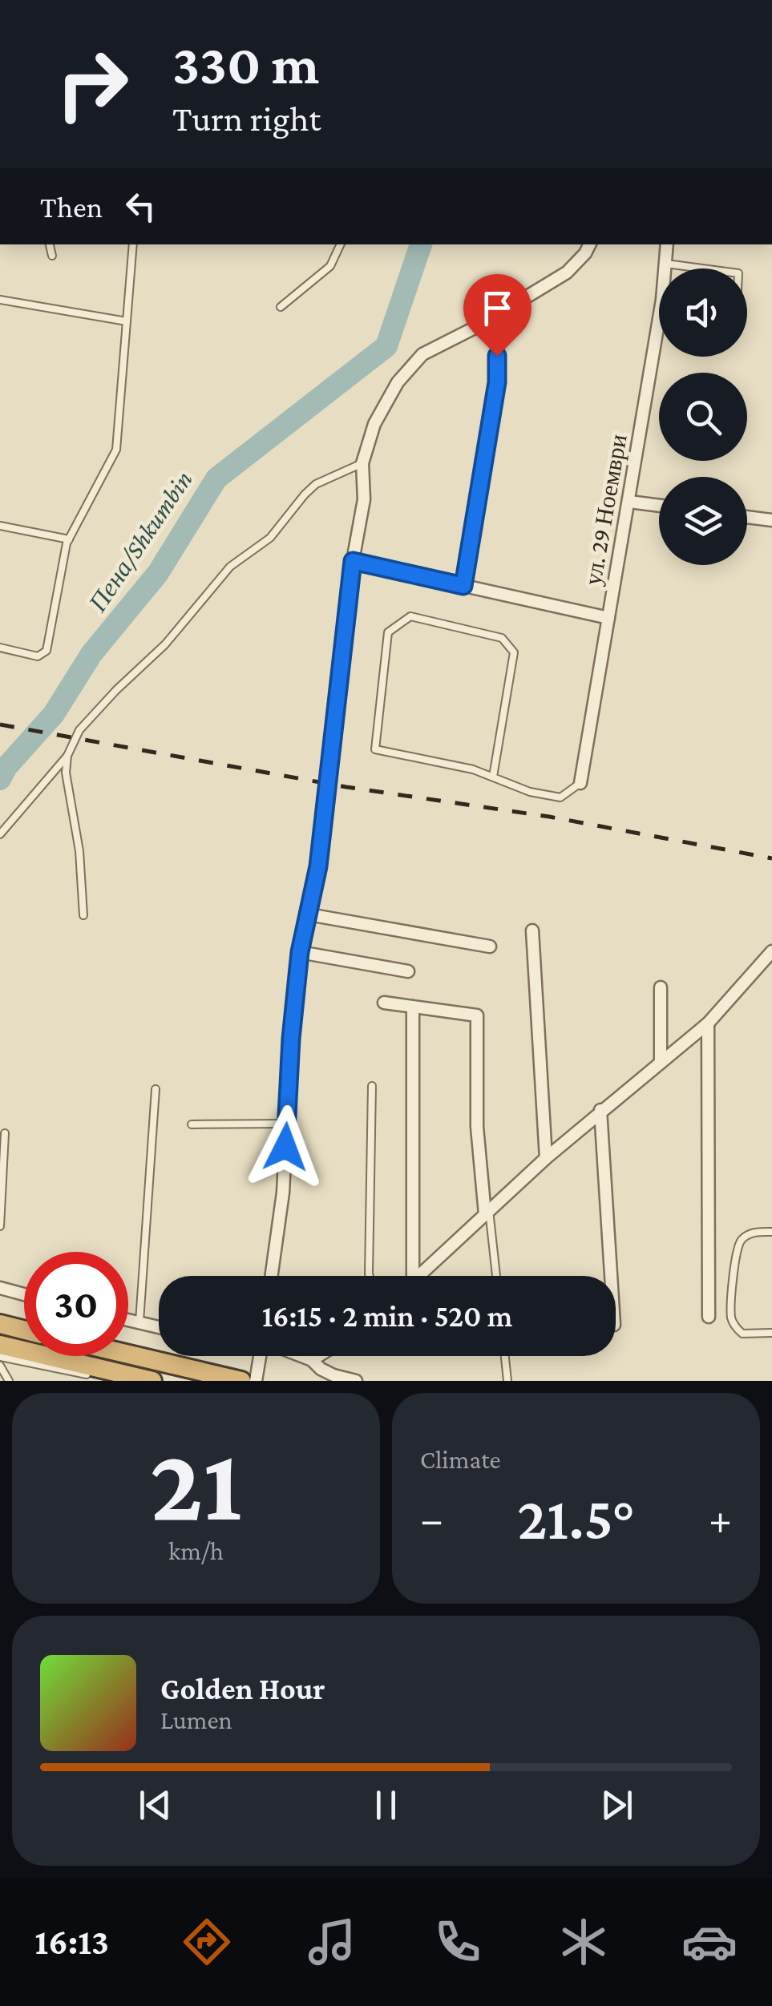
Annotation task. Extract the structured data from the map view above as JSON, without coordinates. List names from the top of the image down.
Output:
{
  "streets": {
    "street": ["ул. 29 Ноември"]
  },
  "water": ["Пена/Shkumbin"],
  "page": {
    "turn": ["330 m", "Turn right"],
    "then": "Then",
    "limit": "30",
    "trip": "16:15 · 2 min · 520 m",
    "tile": [
      ["21", "km/h"],
      "Climate"
    ],
    "heat": ["−", "21.5°", "+"],
    "song": ["Golden Hour", "Lumen"],
    "tabs": "16:13"
  }
}
